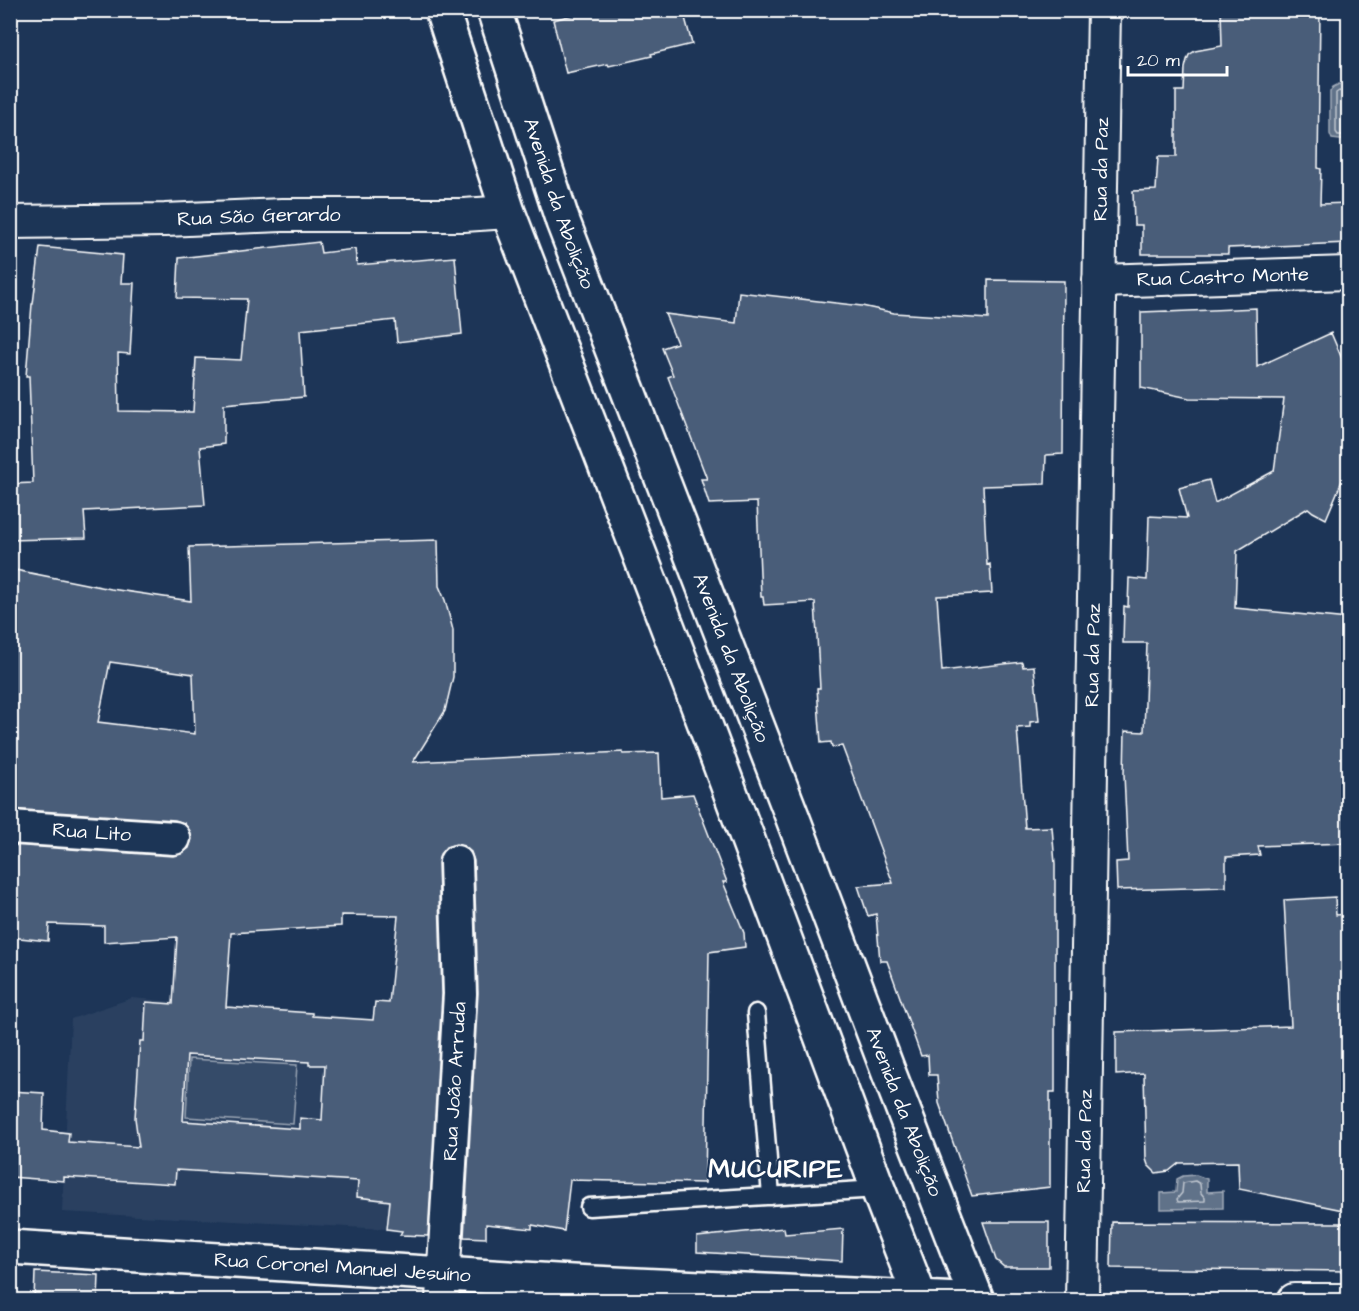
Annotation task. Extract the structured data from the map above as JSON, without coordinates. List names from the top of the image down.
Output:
{
  "streets": {
    "main road": ["Avenida da Abolição", "Rua Coronel Manuel Jesuíno"],
    "street": [
      "Rua da Paz",
      "Rua São Gerardo",
      "Rua Castro Monte",
      "Rua Lito",
      "Rua João Arruda"
    ]
  },
  "crossings": [
    ["Rua da Paz", "Rua Castro Monte"],
    ["Rua João Arruda", "Rua Coronel Manuel Jesuíno"]
  ],
  "districts": ["MUCURIPE"],
  "scale_bar": "20 m"
}
